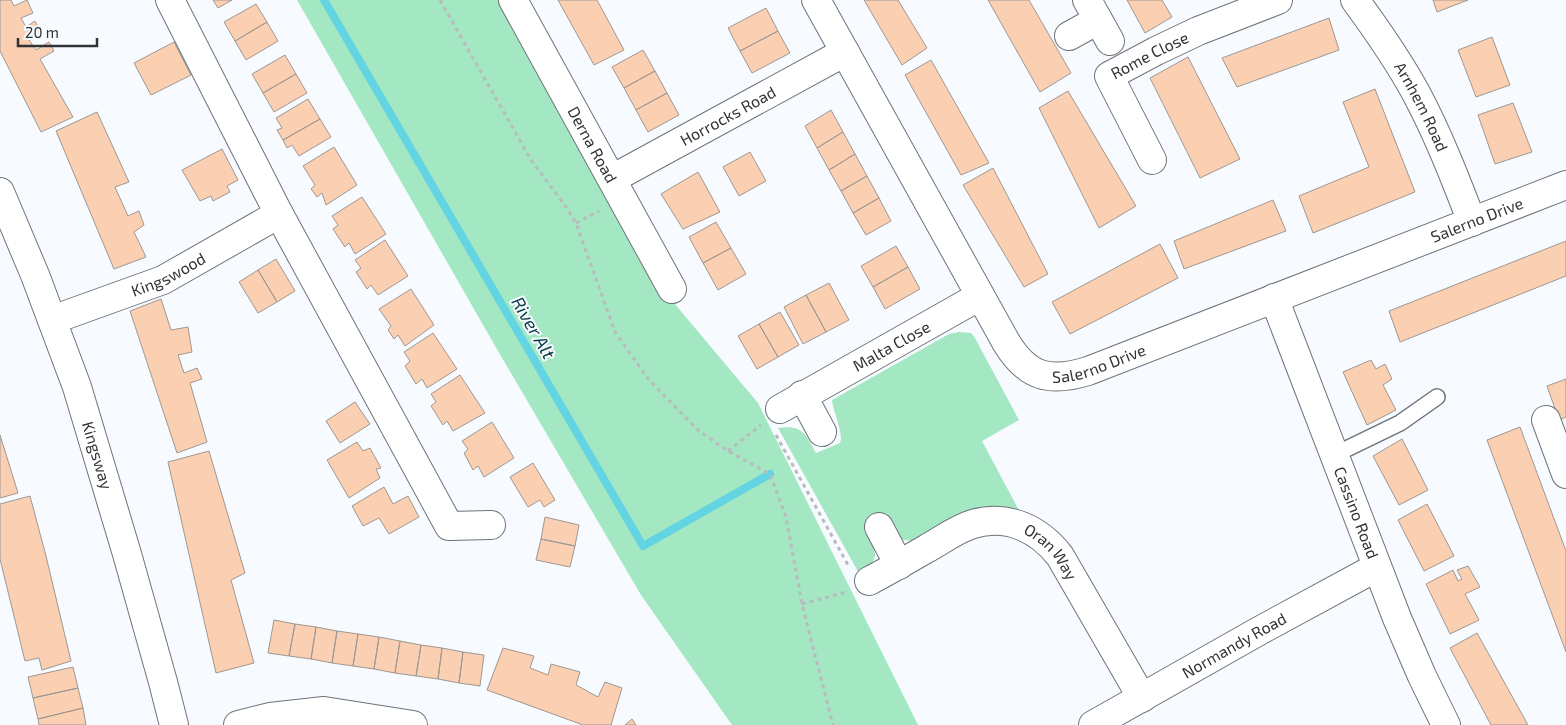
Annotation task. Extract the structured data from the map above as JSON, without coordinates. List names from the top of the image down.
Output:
{
  "streets": {
    "street": [
      "Rome Close",
      "Arnhem Road",
      "Horrocks Road",
      "Derna Road",
      "Salerno Drive",
      "Kingswood",
      "Malta Close",
      "Kingsway",
      "Cassino Road",
      "Oran Way",
      "Normandy Road"
    ]
  },
  "crossings": [
    ["Arnhem Road", "Salerno Drive"],
    ["Horrocks Road", "Derna Road"],
    ["Horrocks Road", "Salerno Drive"],
    ["Salerno Drive", "Malta Close"],
    ["Salerno Drive", "Cassino Road"],
    ["Kingswood", "Kingsway"],
    ["Cassino Road", "Normandy Road"],
    ["Oran Way", "Normandy Road"]
  ],
  "water": ["River Alt"],
  "scale_bar": "20 m"
}
